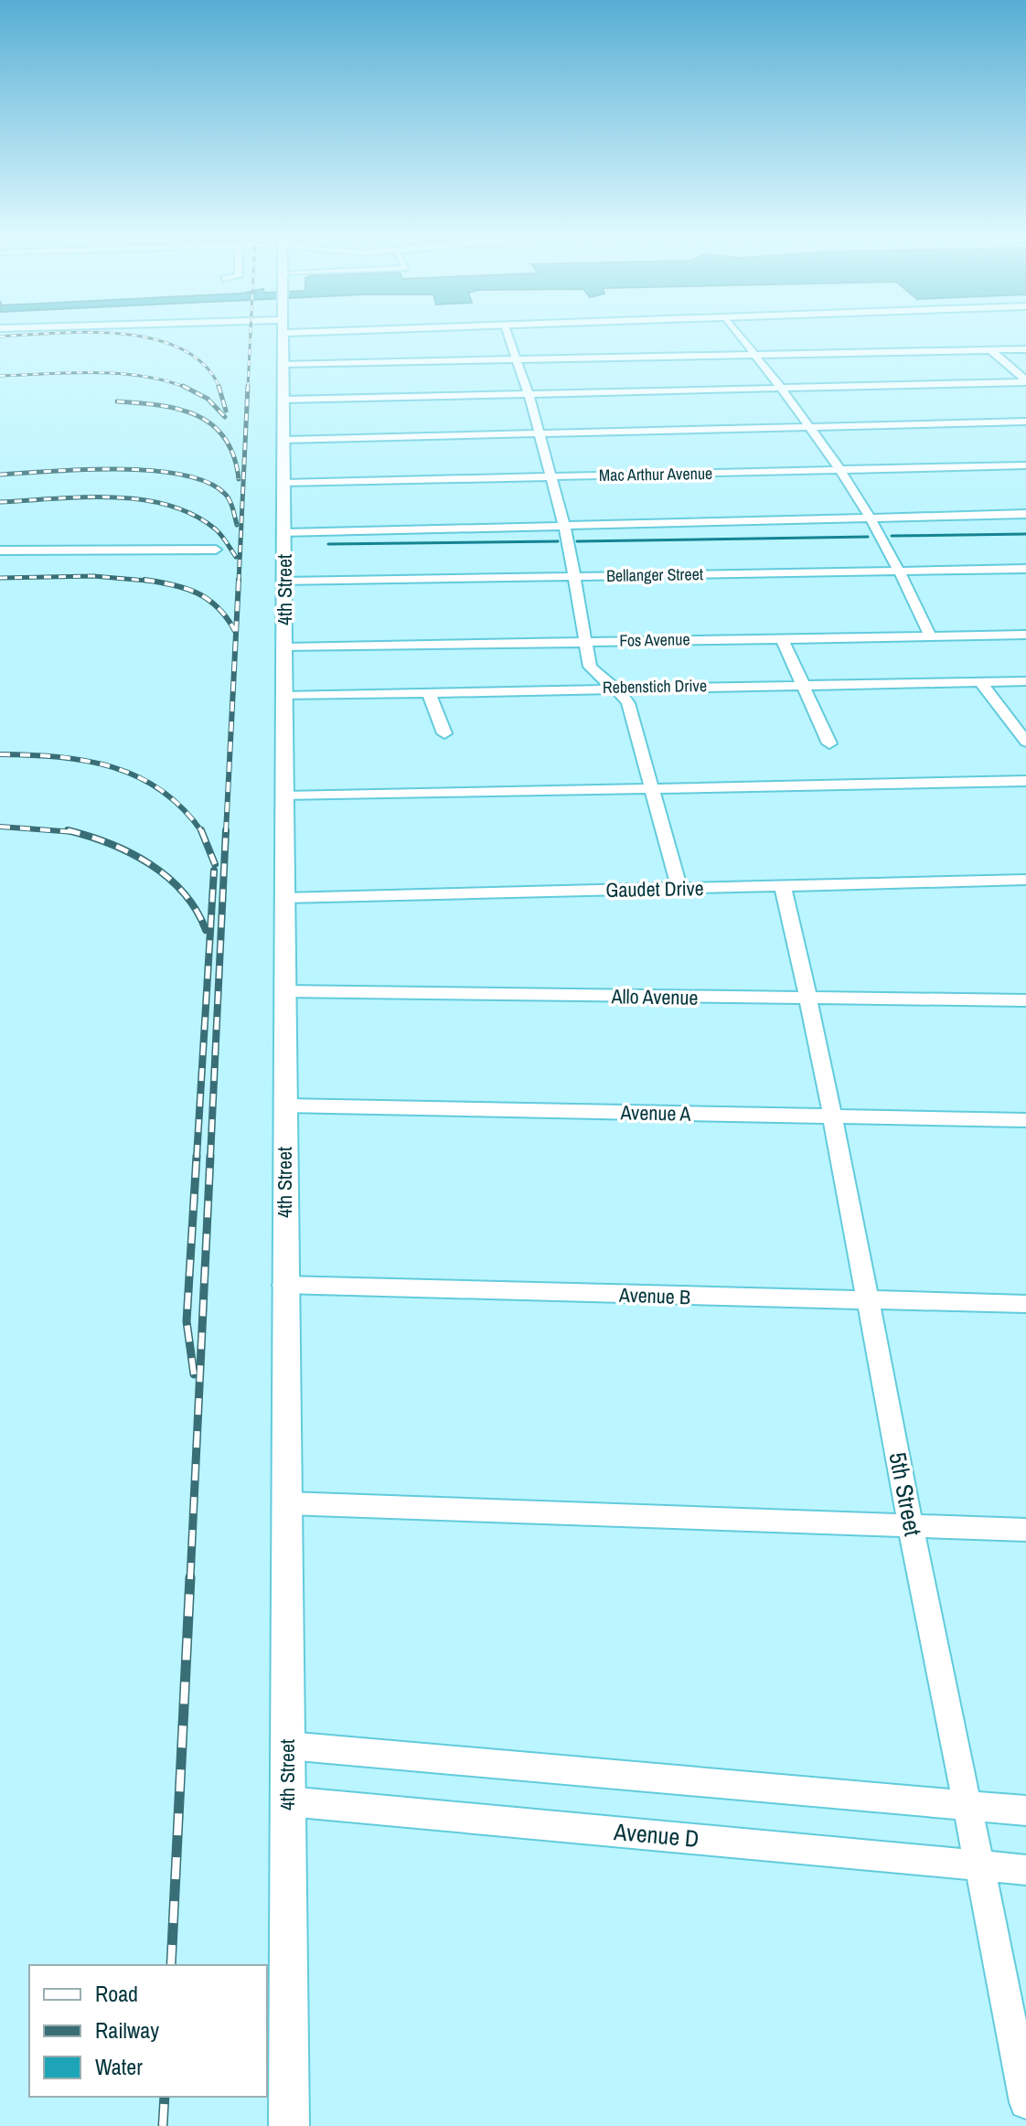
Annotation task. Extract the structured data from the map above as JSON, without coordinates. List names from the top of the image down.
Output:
{
  "streets": {
    "main road": ["4th Street"],
    "street": [
      "Mac Arthur Avenue",
      "Bellanger Street",
      "Fos Avenue",
      "Rebenstich Drive",
      "Gaudet Drive",
      "Allo Avenue",
      "Avenue A",
      "Avenue B",
      "5th Street",
      "Avenue D"
    ]
  },
  "crossings": [
    ["Mac Arthur Avenue", "4th Street"],
    ["Bellanger Street", "4th Street"],
    ["4th Street", "Fos Avenue"],
    ["4th Street", "Rebenstich Drive"],
    ["4th Street", "Gaudet Drive"],
    ["4th Street", "Allo Avenue"],
    ["4th Street", "Avenue A"],
    ["4th Street", "Avenue B"],
    ["4th Street", "Avenue D"],
    ["Gaudet Drive", "5th Street"],
    ["Allo Avenue", "5th Street"],
    ["Avenue A", "5th Street"],
    ["Avenue B", "5th Street"],
    ["5th Street", "Avenue D"]
  ],
  "legend": ["Road", "Railway", "Water"]
}
